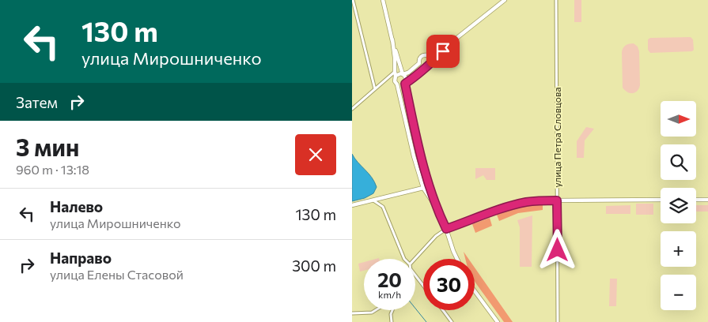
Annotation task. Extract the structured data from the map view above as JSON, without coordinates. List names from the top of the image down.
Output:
{
  "streets": {
    "street": ["улица Петра Словцова"]
  },
  "north": "right",
  "page": {
    "turn": ["130 m", "улица Мирошниченко"],
    "then": "Затем",
    "map_buttons": ["+", "−"],
    "heading": ["3 мин", "960 m · 13:18"],
    "list": [
      {
        "name": "Налево",
        "note": "улица Мирошниченко",
        "value": "130 m"
      },
      {
        "name": "Направо",
        "note": "улица Елены Стасовой",
        "value": "300 m"
      }
    ],
    "speed": "20 km/h",
    "limit": "30"
  }
}
